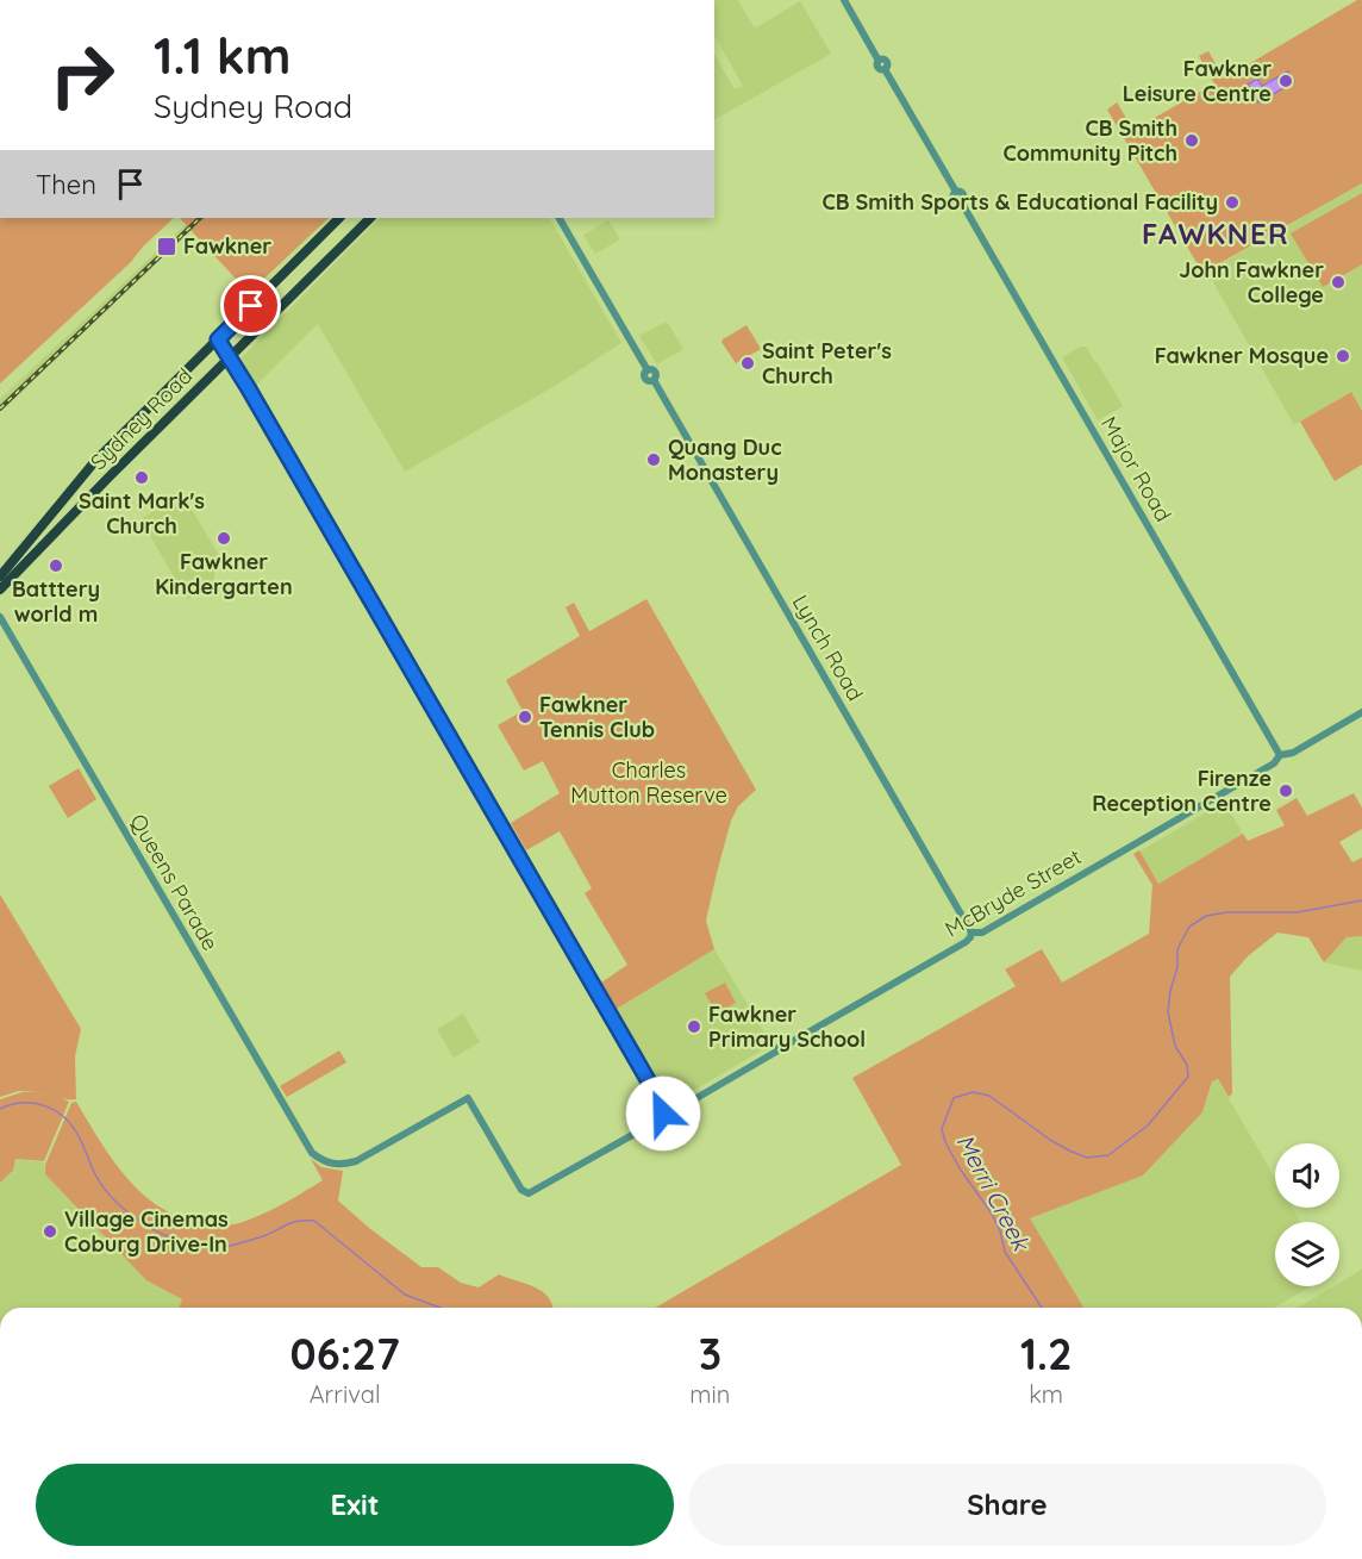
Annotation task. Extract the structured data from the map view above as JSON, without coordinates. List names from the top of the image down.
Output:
{
  "streets": {
    "highway": ["Sydney Road"],
    "street": [
      "Major Road",
      "Lynch Road",
      "Queens Parade",
      "McBryde Street"
    ]
  },
  "crossings": [
    ["Major Road", "McBryde Street"],
    ["Lynch Road", "McBryde Street"],
    ["Queens Parade", "McBryde Street"]
  ],
  "districts": ["FAWKNER"],
  "water": ["Merri Creek"],
  "parks": ["Charles Mutton Reserve"],
  "places": {
    "other": [
      "Fawkner Leisure Centre",
      "CB Smith Community Pitch",
      "CB Smith Sports & Educational Facility",
      "John Fawkner College",
      "Fawkner Mosque",
      "Saint Peter's Church",
      "Quang Duc Monastery",
      "Saint Mark's Church",
      "Fawkner Kindergarten",
      "Batttery world m",
      "Fawkner Tennis Club",
      "Firenze Reception Centre",
      "Fawkner Primary School",
      "Village Cinemas Coburg Drive-In"
    ],
    "transit": ["Fawkner"]
  },
  "page": {
    "turn": ["1.1 km", "Sydney Road"],
    "then": "Then",
    "eta": [
      "06:27",
      "Arrival",
      "3",
      "min",
      "1.2",
      "km"
    ],
    "buttons": ["Exit", "Share"]
  }
}
